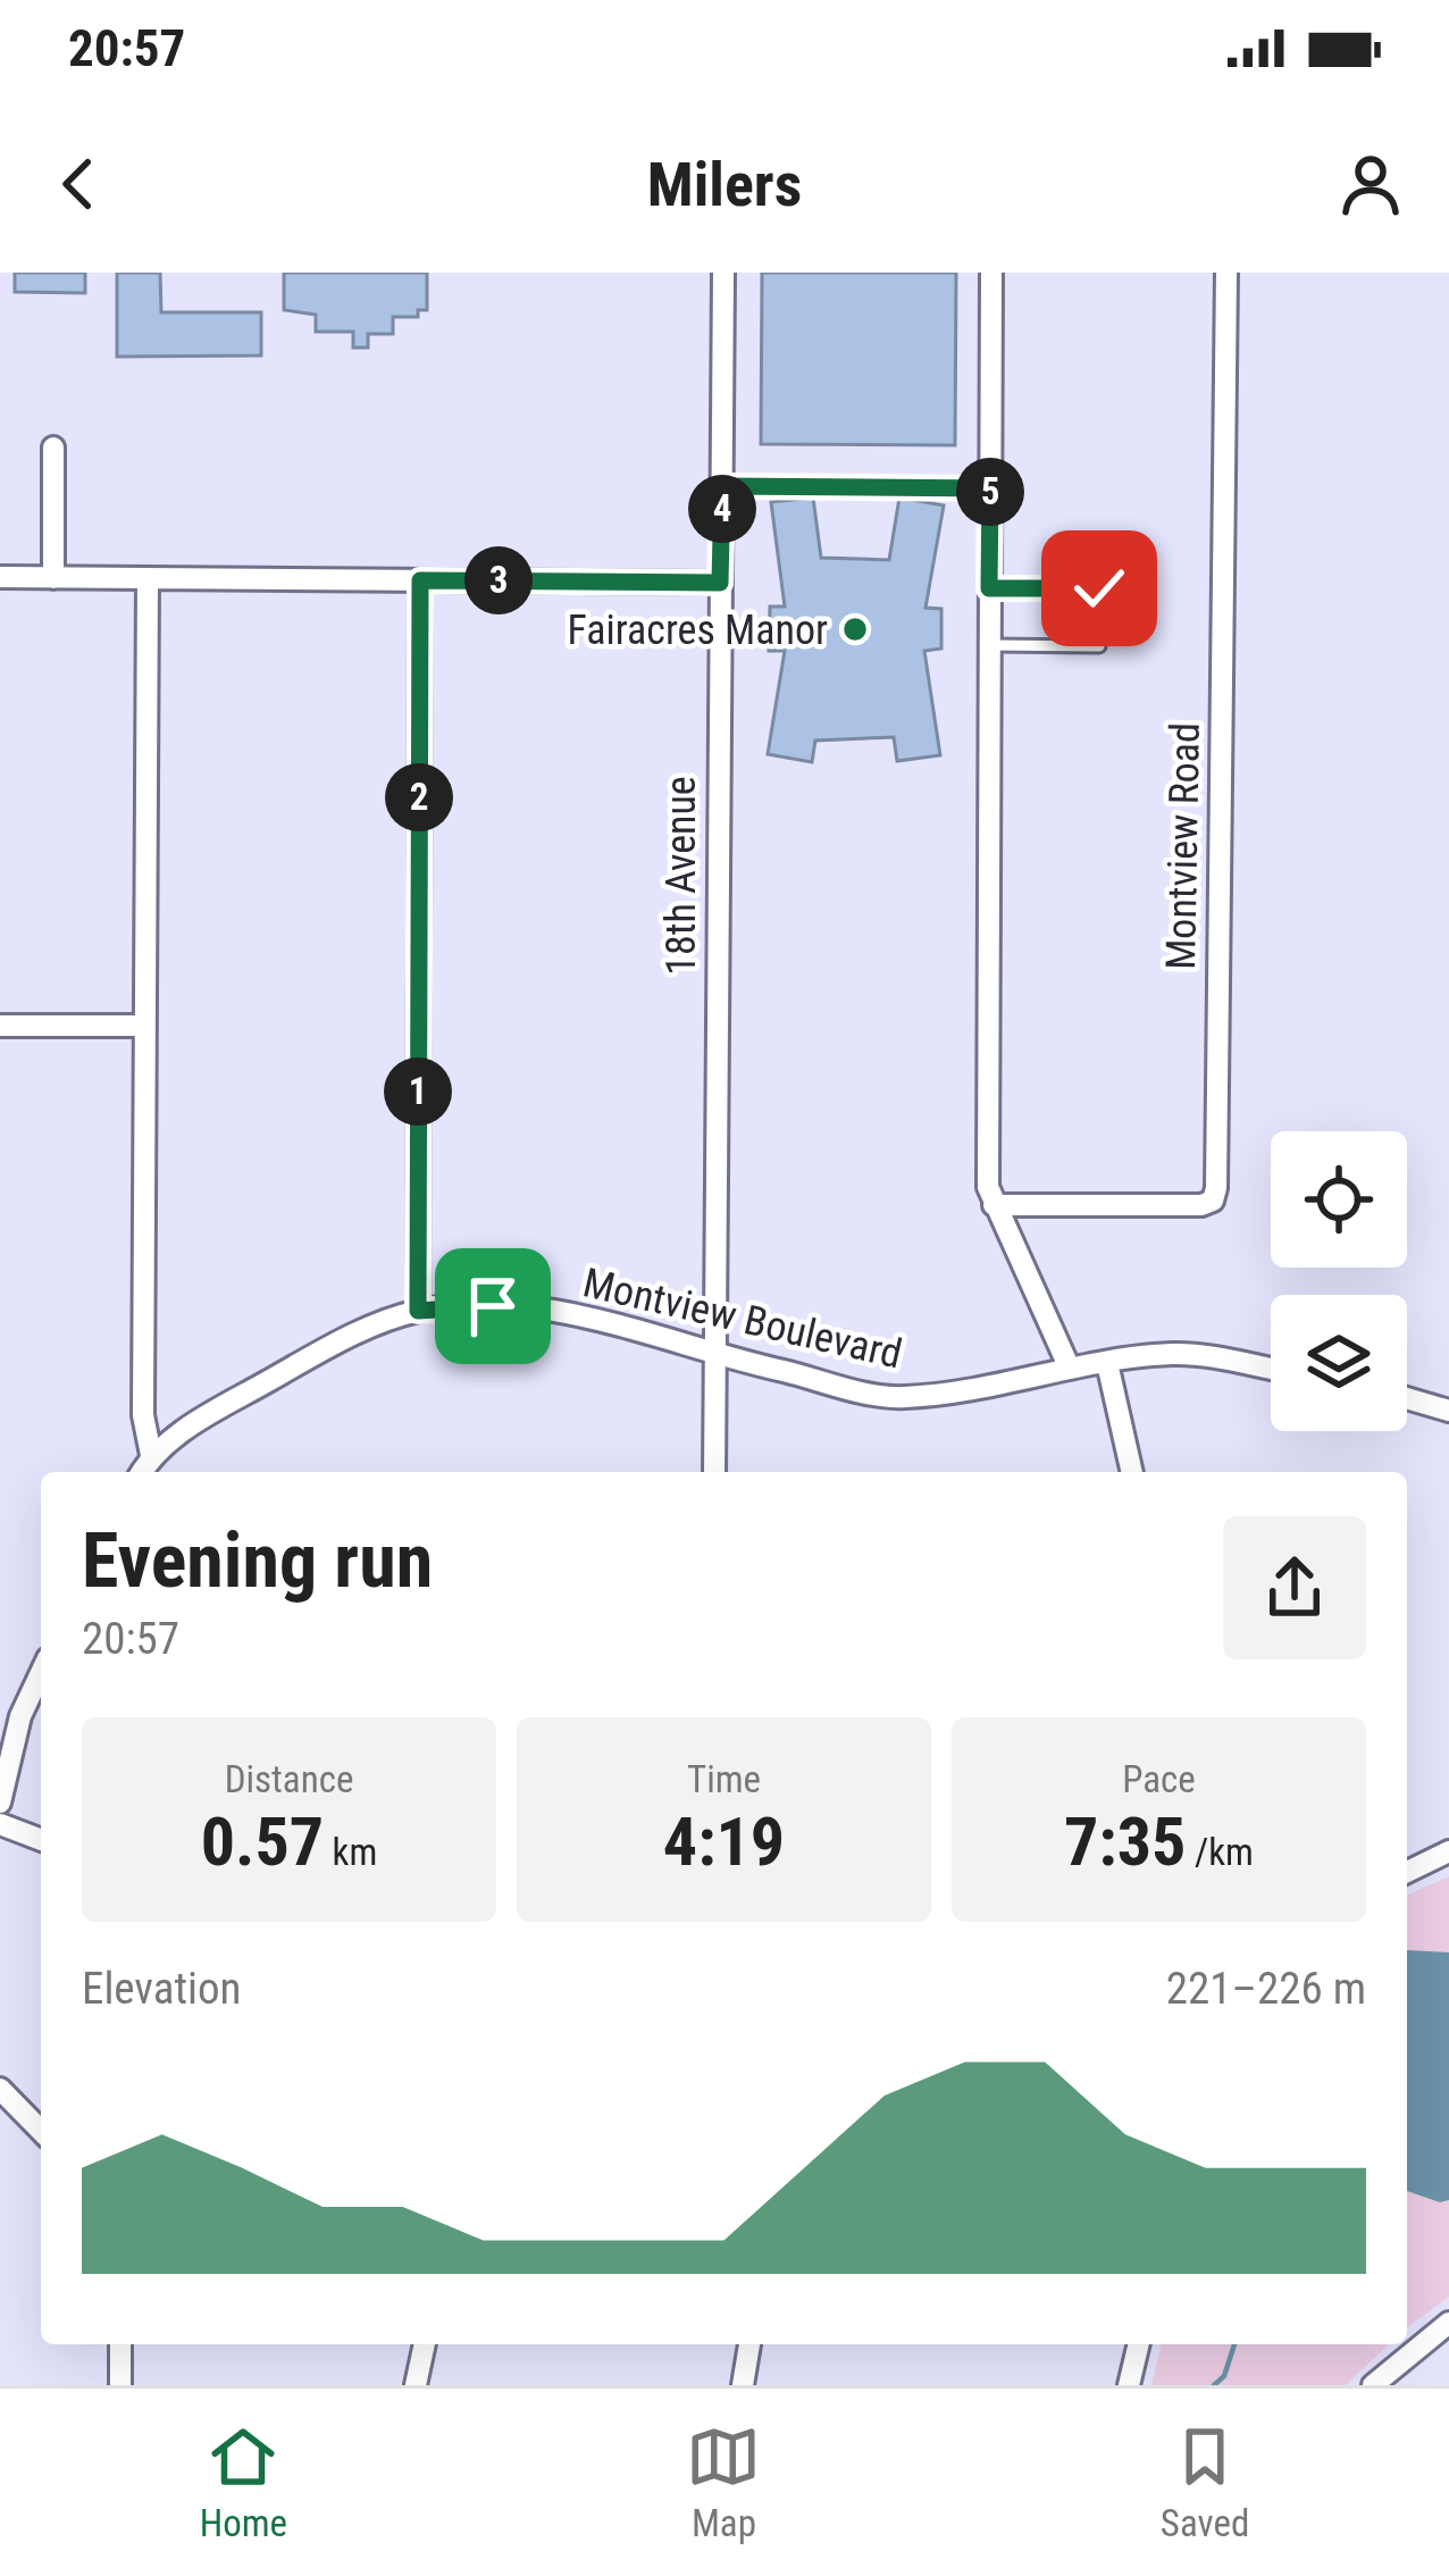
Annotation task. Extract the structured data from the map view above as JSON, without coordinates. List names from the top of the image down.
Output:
{
  "streets": {
    "street": ["Montview Road", "18th Avenue", "Montview Boulevard"]
  },
  "crossings": [
    ["18th Avenue", "Montview Boulevard"]
  ],
  "places": ["Fairacres Manor"],
  "page": {
    "status": "20:57",
    "header": "Milers",
    "pins": [
      "5",
      "4",
      "3",
      "2",
      "1"
    ],
    "heading": ["Evening run", "20:57"],
    "stats": [
      ["Distance", "0.57 km"],
      ["Time", "4:19"],
      ["Pace", "7:35 /km"]
    ],
    "chart": ["Elevation", "221–226 m"],
    "tabs": ["Home", "Map", "Saved"]
  }
}
